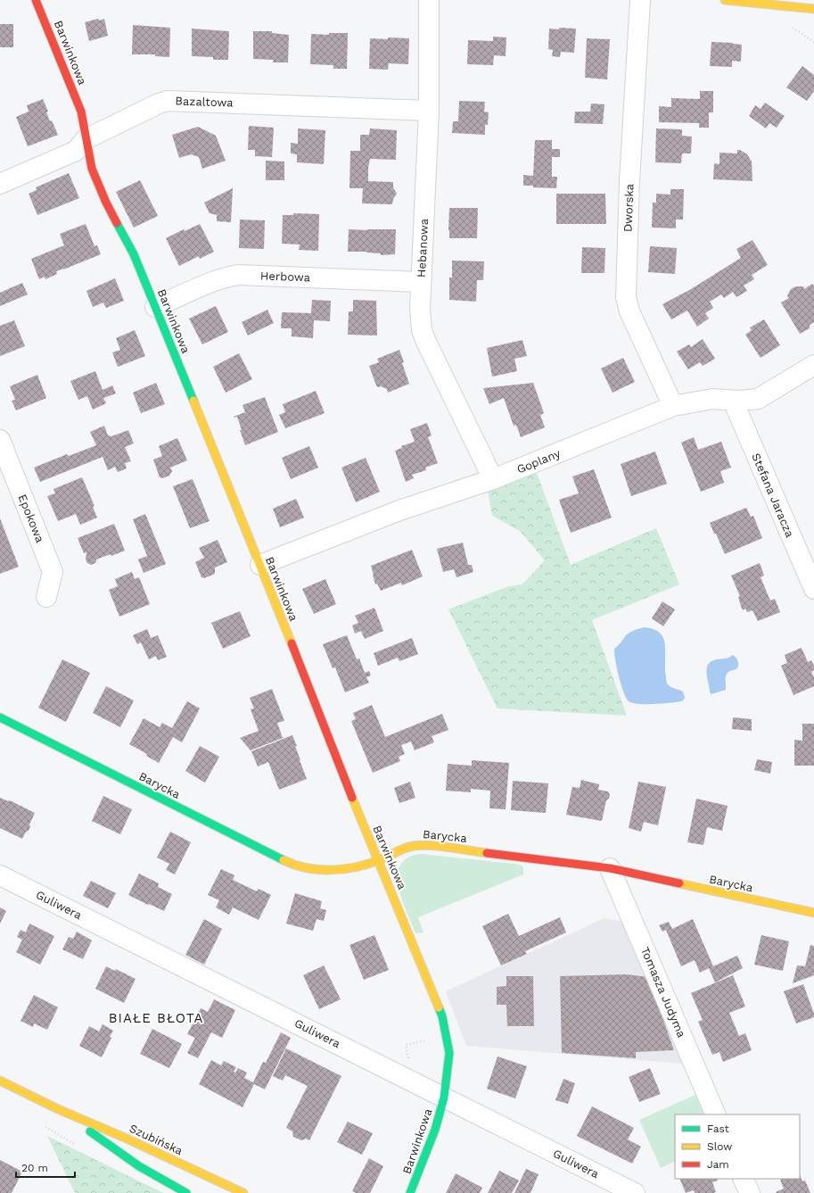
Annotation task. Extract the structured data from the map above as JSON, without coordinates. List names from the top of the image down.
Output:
{
  "streets": {
    "street": [
      "Barwinkowa",
      "Bazaltowa",
      "Dworska",
      "Hebanowa",
      "Herbowa",
      "Goplany",
      "Stefana Jaracza",
      "Epokowa",
      "Barycka",
      "Guliwera",
      "Tomasza Judyma",
      "Szubińska"
    ]
  },
  "crossings": [
    ["Barwinkowa", "Bazaltowa"],
    ["Barwinkowa", "Herbowa"],
    ["Barwinkowa", "Goplany"],
    ["Barwinkowa", "Barycka"],
    ["Barwinkowa", "Guliwera"],
    ["Bazaltowa", "Hebanowa"],
    ["Dworska", "Goplany"],
    ["Hebanowa", "Herbowa"],
    ["Hebanowa", "Goplany"],
    ["Goplany", "Stefana Jaracza"],
    ["Barycka", "Tomasza Judyma"]
  ],
  "districts": ["BIAŁE BŁOTA"],
  "legend": ["Fast", "Slow", "Jam"],
  "scale_bar": "20 m"
}
